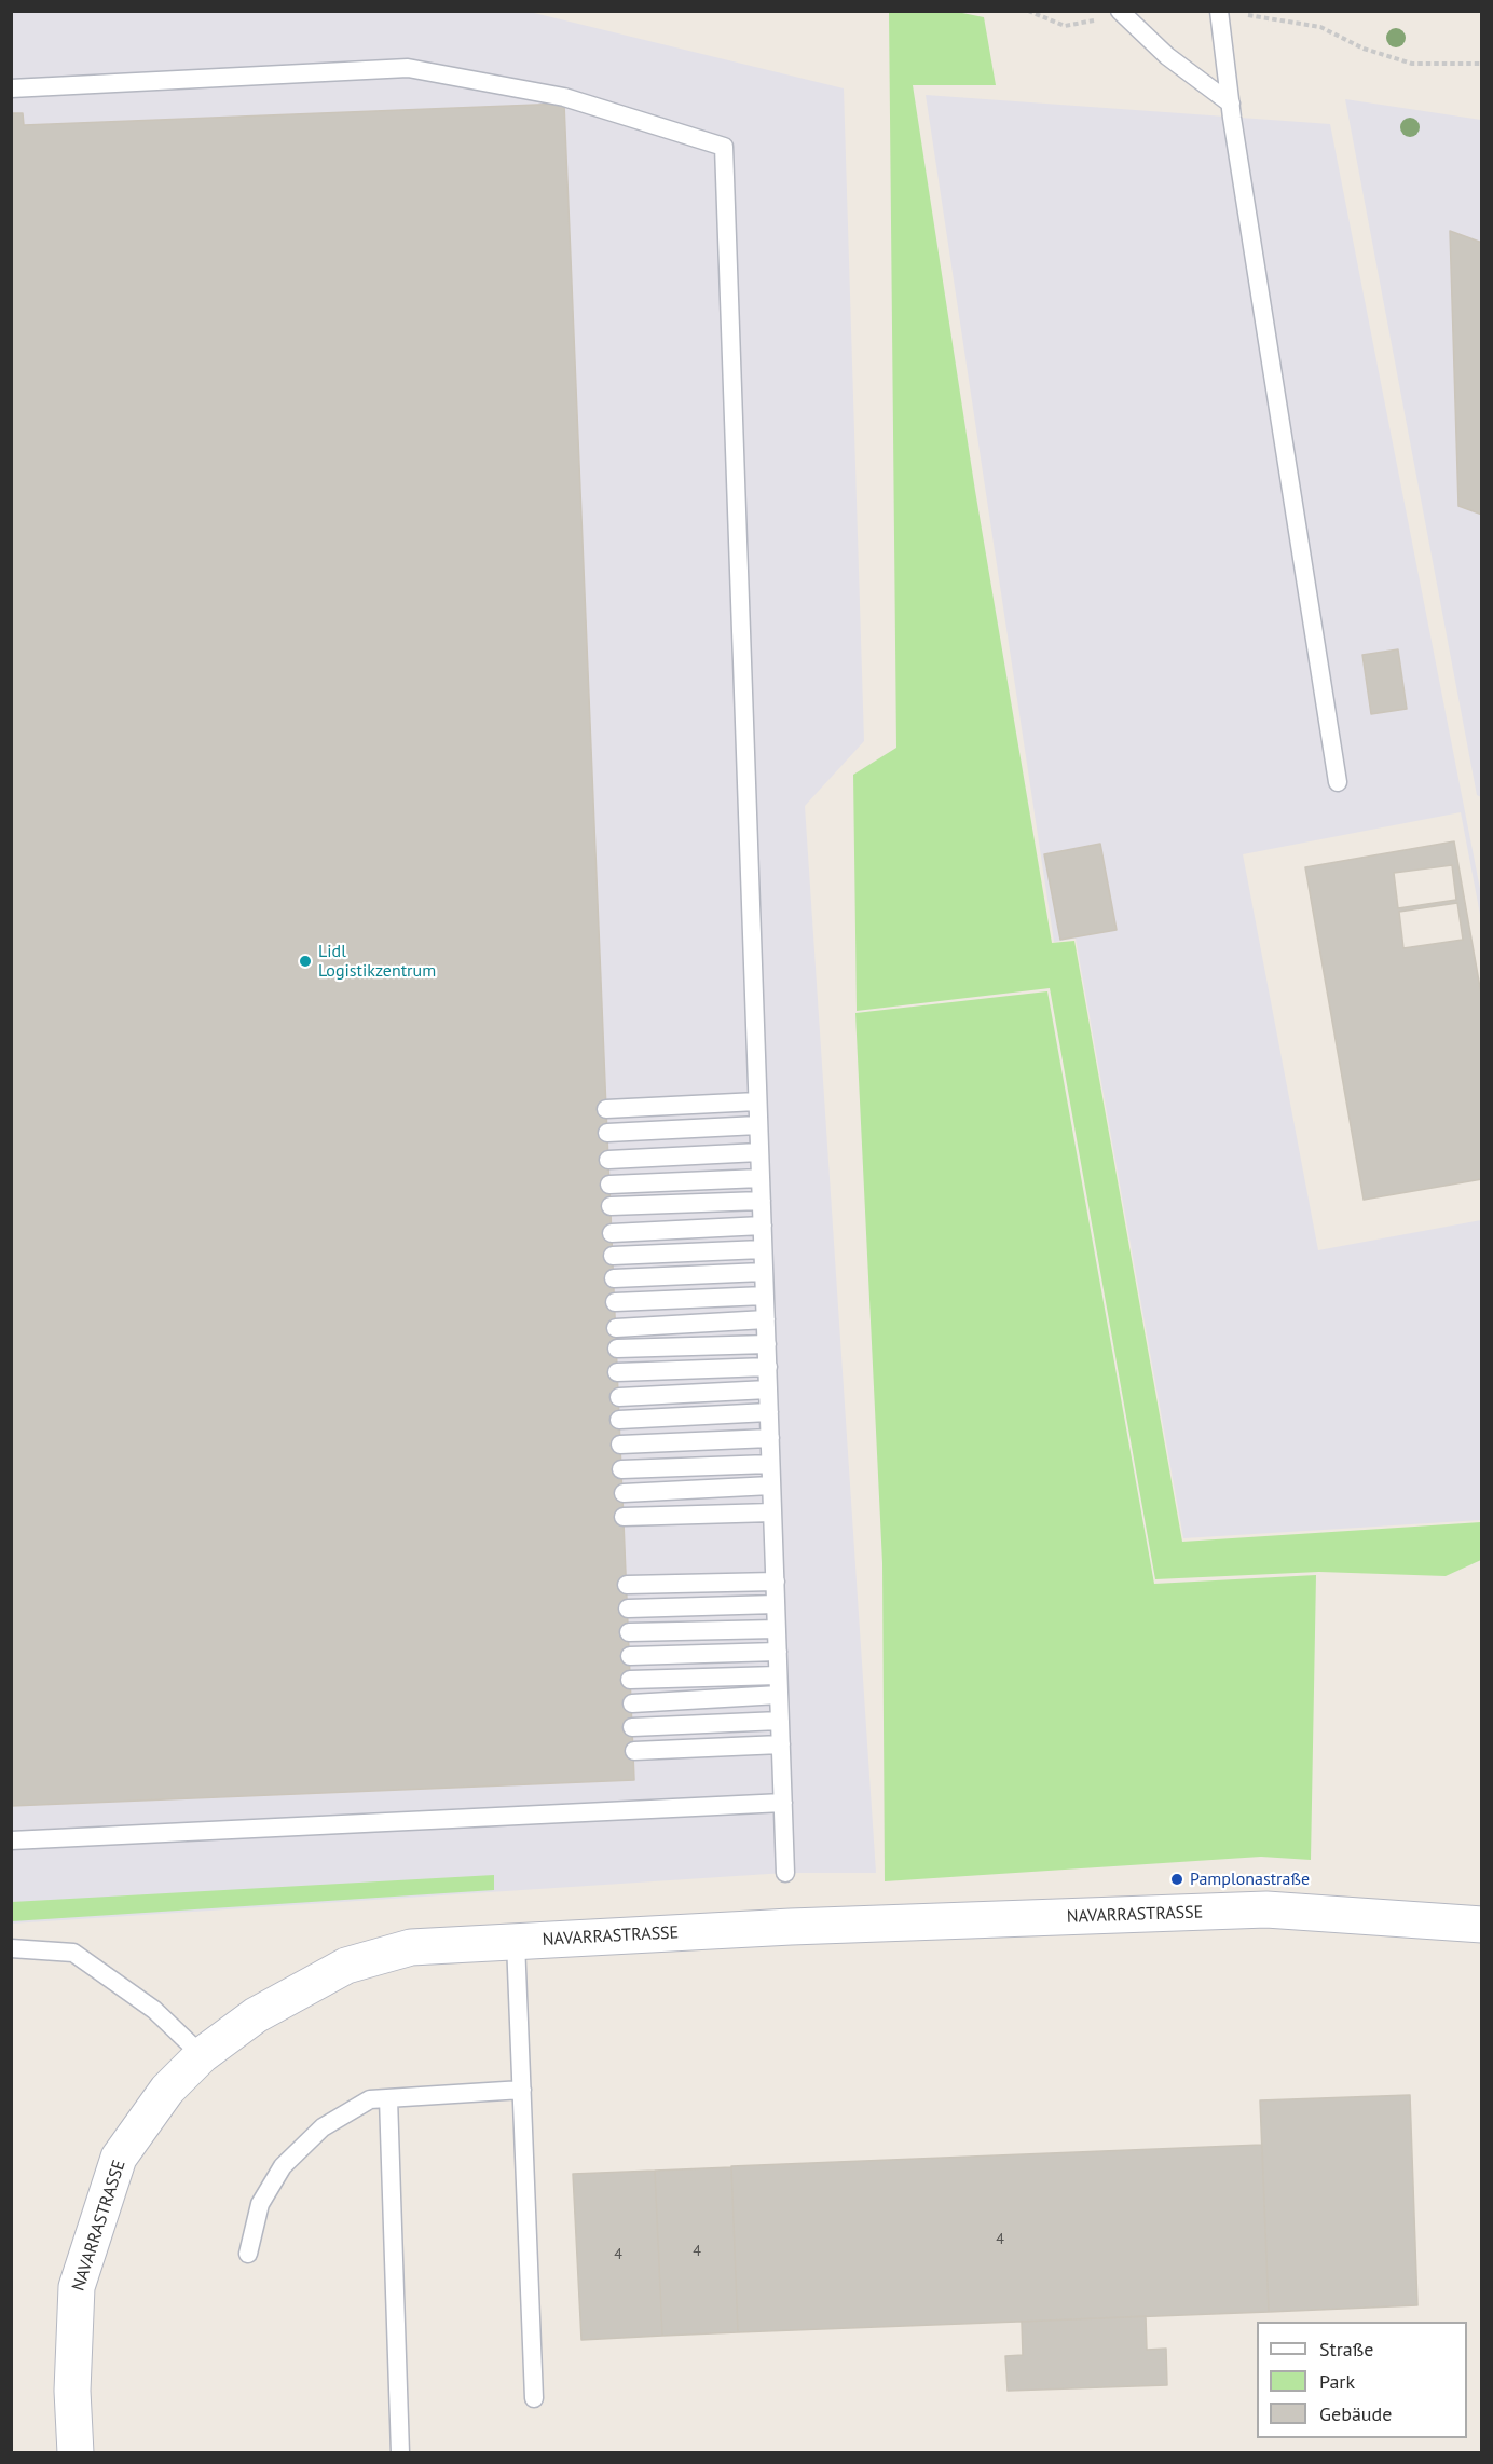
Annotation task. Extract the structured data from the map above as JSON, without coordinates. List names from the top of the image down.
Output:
{
  "streets": {
    "street": ["NAVARRASTRASSE"]
  },
  "places": ["Lidl Logistikzentrum", "Pamplonastraße"],
  "house_numbers": ["4", "4", "4"],
  "legend": ["Straße", "Park", "Gebäude"]
}
